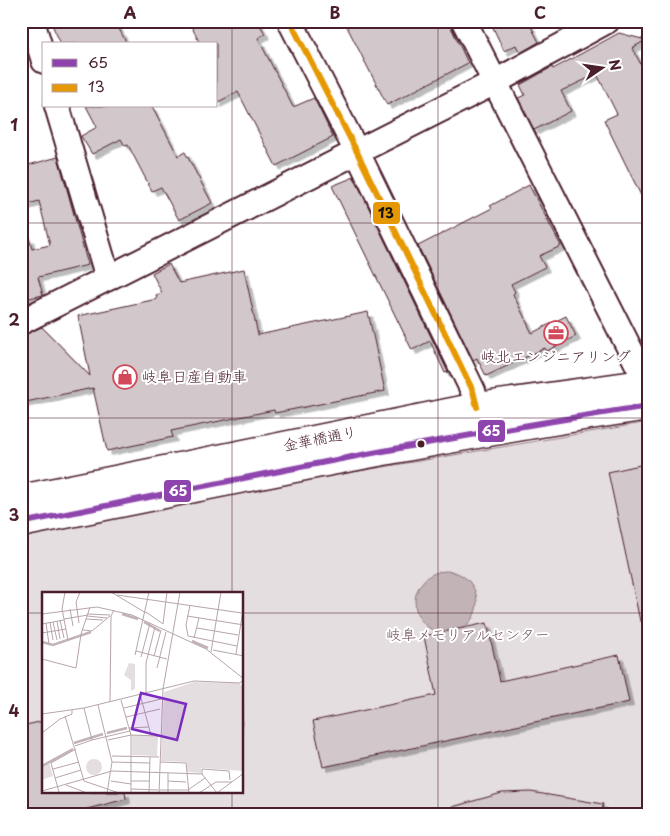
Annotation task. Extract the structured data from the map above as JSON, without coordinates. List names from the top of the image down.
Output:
{
  "streets": {
    "street": ["金華橋通り"]
  },
  "parks": ["岐阜メモリアルセンター"],
  "places": {
    "office": ["岐北エンジニアリング"],
    "shop": ["岐阜日産自動車"]
  },
  "lines": ["transit line 13", "transit line 65"],
  "legend": ["65", "13"],
  "north": "right",
  "grid": {
    "columns": ["A", "B", "C"],
    "rows": [
      "1",
      "2",
      "3",
      "4"
    ]
  }
}
